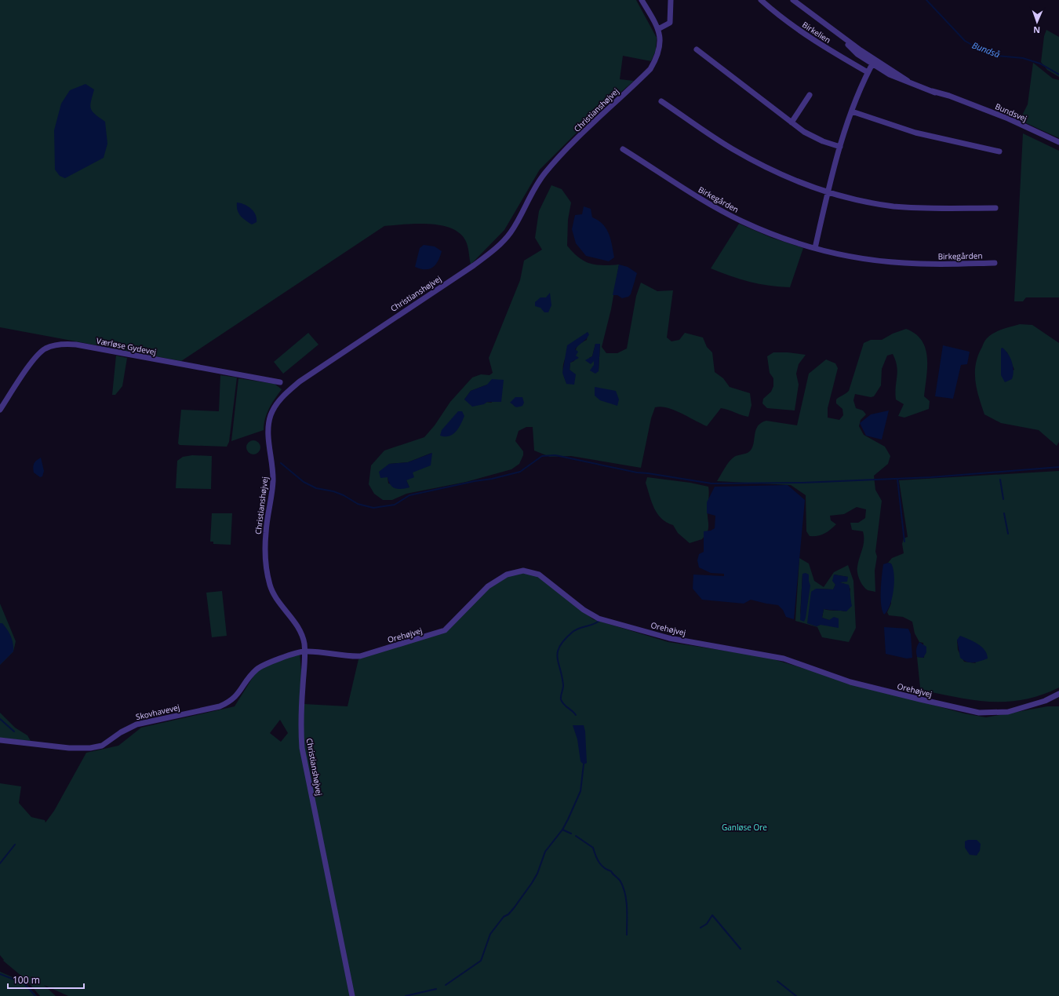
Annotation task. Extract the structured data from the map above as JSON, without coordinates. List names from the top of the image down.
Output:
{
  "streets": {
    "street": [
      "Birkelien",
      "Christianshøjvej",
      "Bundsvej",
      "Birkegården",
      "Værløse Gydevej",
      "Orehøjvej",
      "Skovhavevej"
    ]
  },
  "crossings": [
    ["Christianshøjvej", "Orehøjvej"],
    ["Christianshøjvej", "Skovhavevej"],
    ["Orehøjvej", "Skovhavevej"]
  ],
  "water": ["Bundså"],
  "parks": ["Ganløse Ore"],
  "scale_bar": "100 m",
  "north": "bottom"
}
